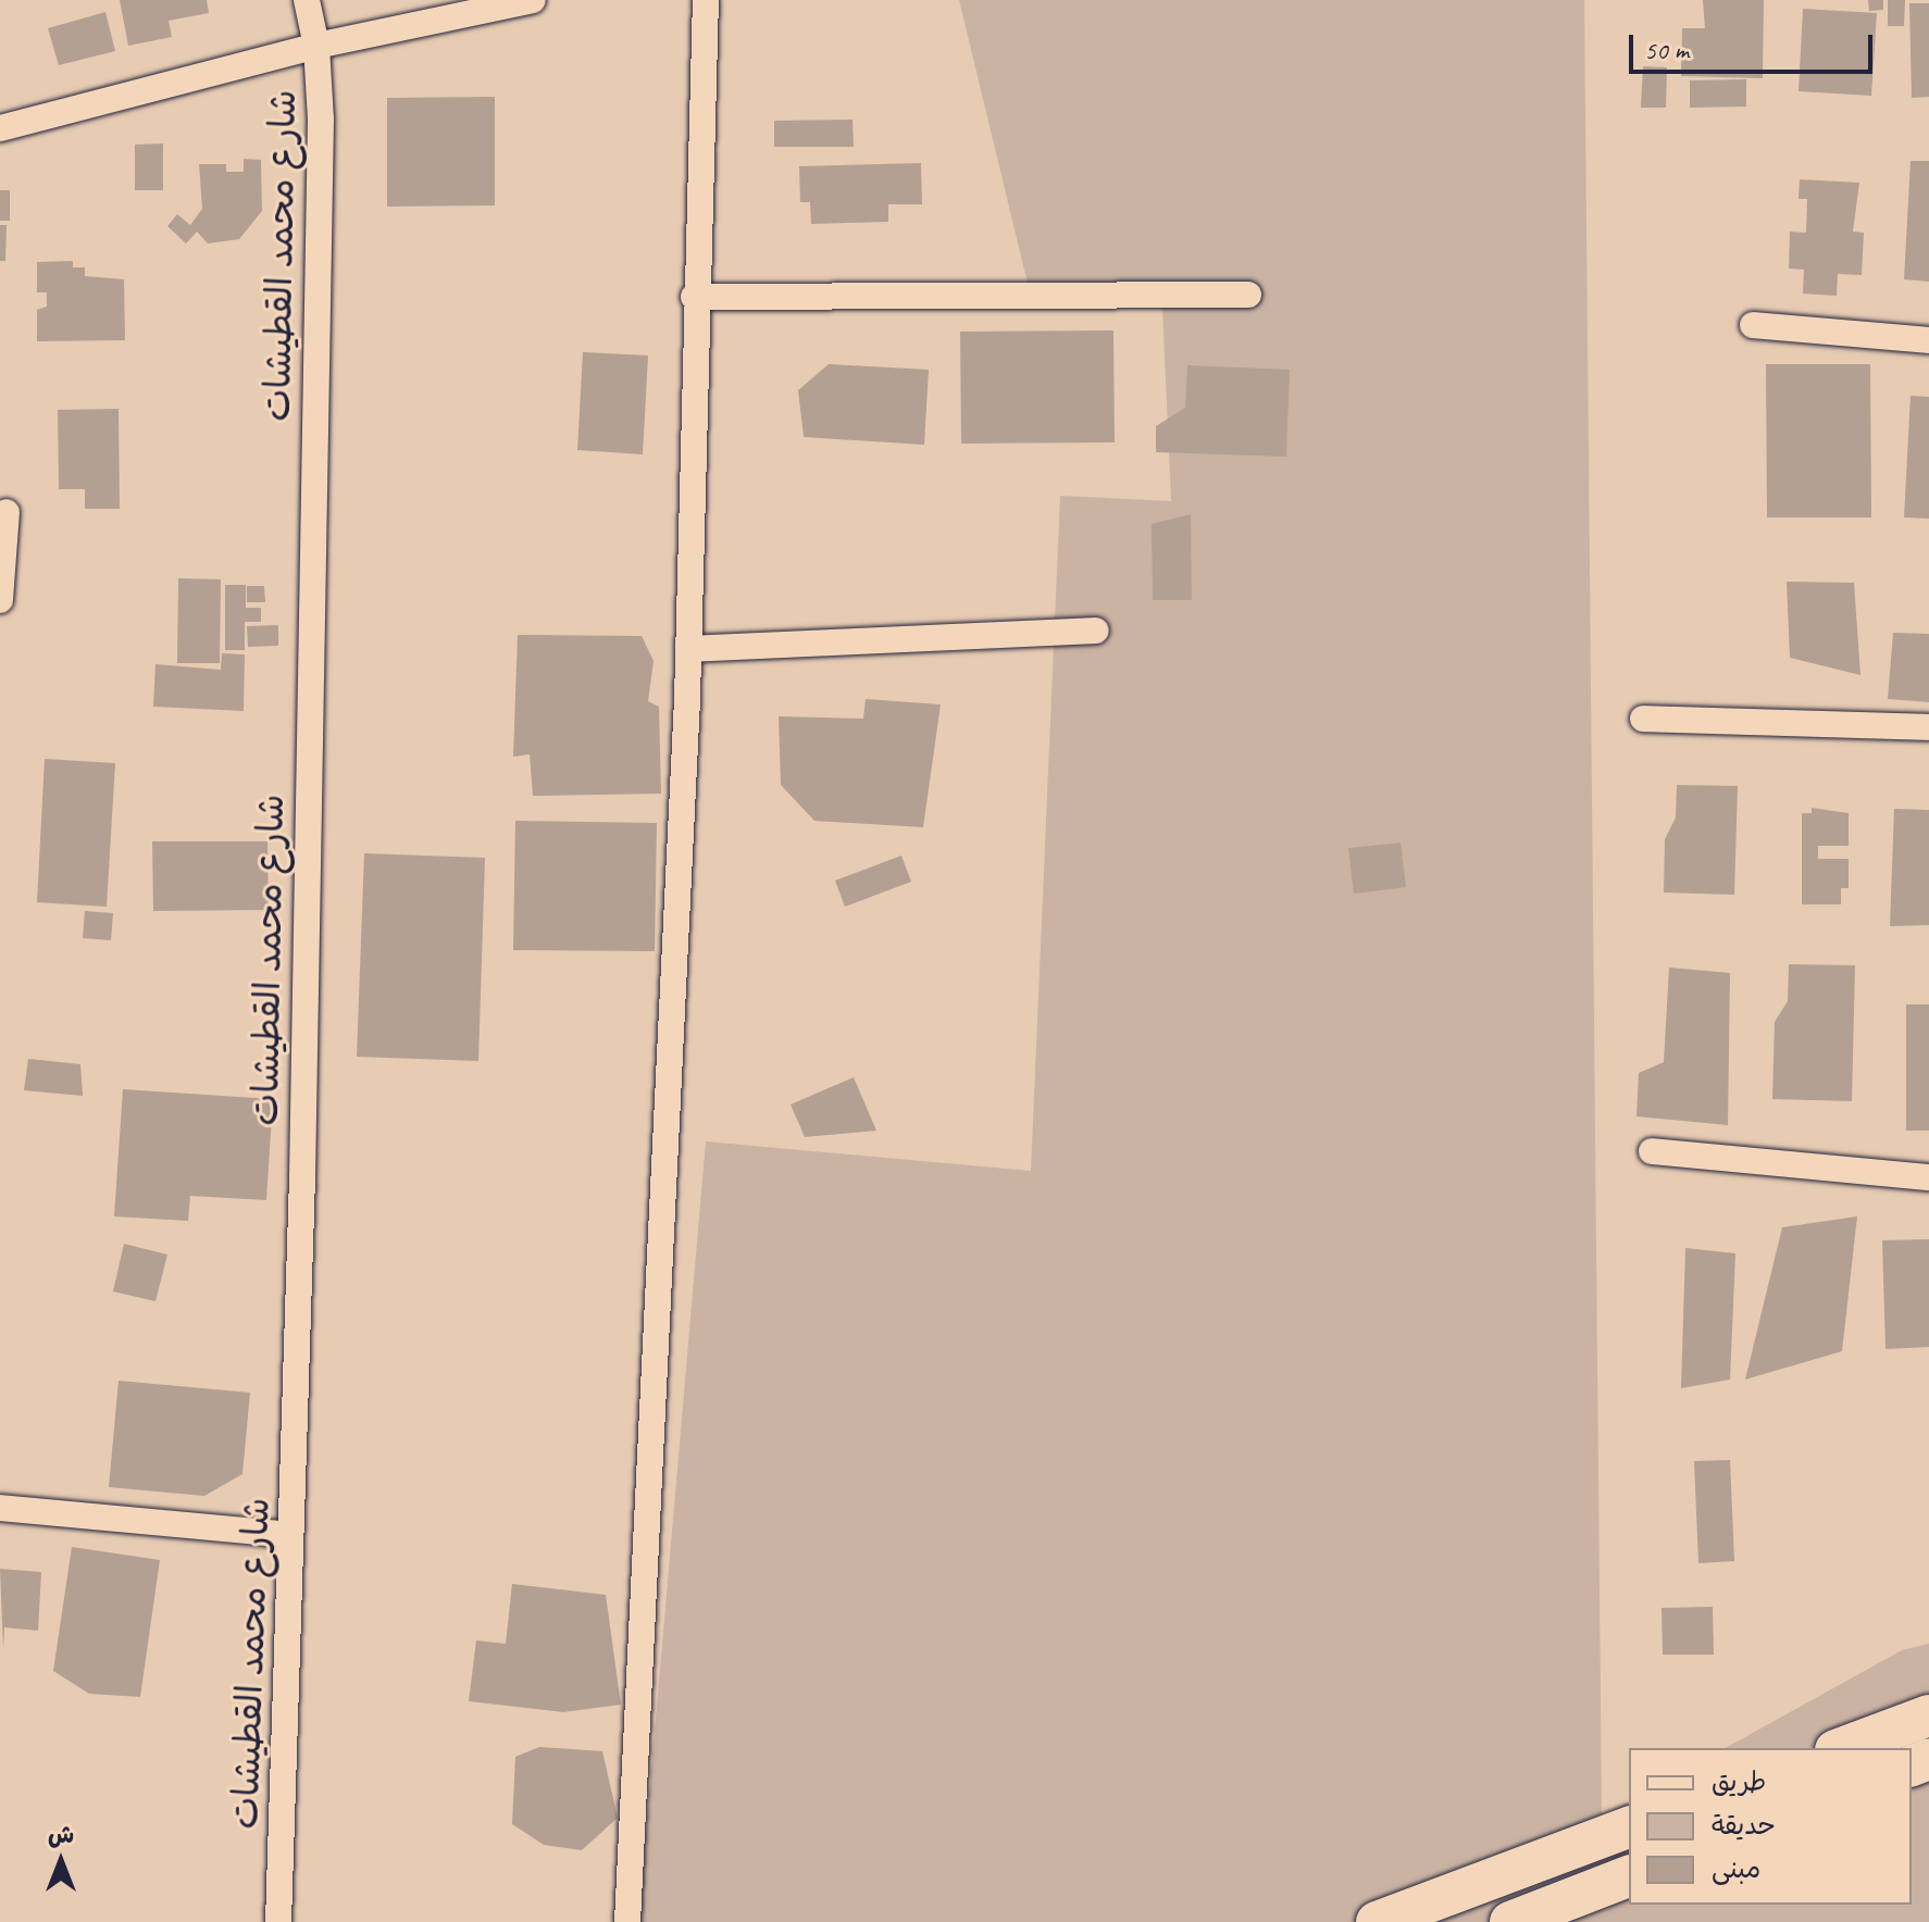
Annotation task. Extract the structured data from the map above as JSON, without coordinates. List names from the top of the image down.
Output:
{
  "streets": {
    "street": ["شارع محمد القطيشات"]
  },
  "legend": ["طريق", "حديقة", "مبنى"],
  "scale_bar": "50 m",
  "north": "top"
}
